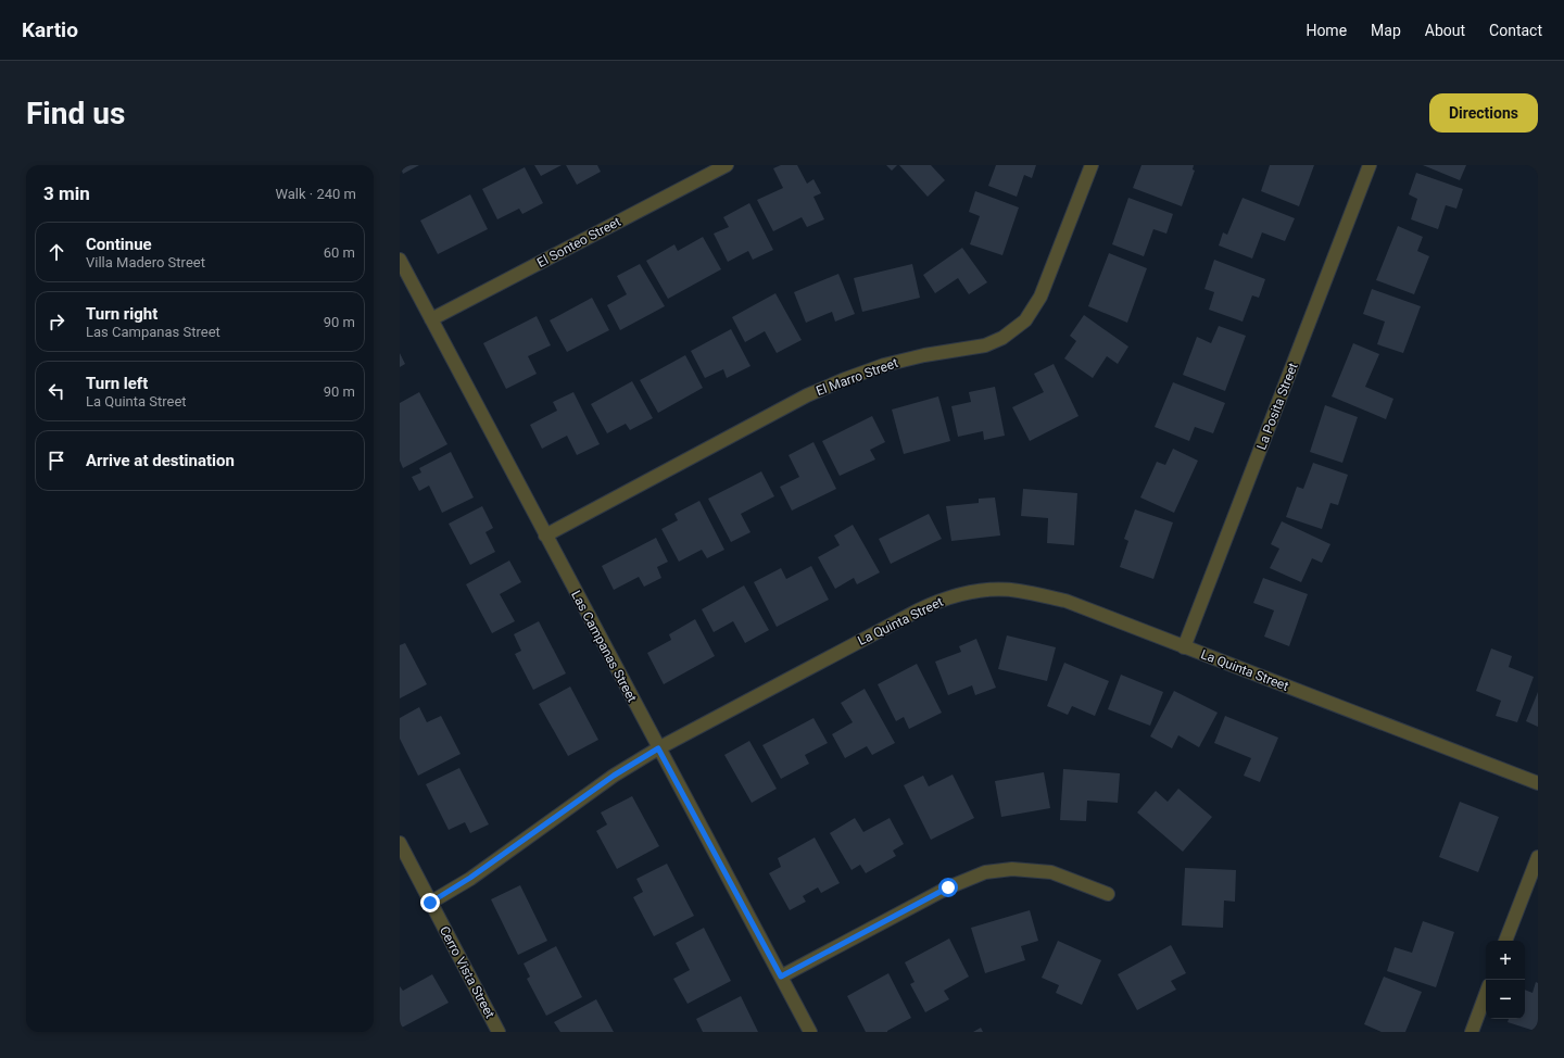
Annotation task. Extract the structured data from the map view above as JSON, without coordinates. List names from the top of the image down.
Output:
{
  "streets": {
    "street": [
      "El Sonteo Street",
      "El Marro Street",
      "La Posita Street",
      "La Quinta Street",
      "Las Campanas Street",
      "Cerro Vista Street"
    ]
  },
  "crossings": [
    ["El Sonteo Street", "Las Campanas Street"],
    ["El Marro Street", "Las Campanas Street"],
    ["La Posita Street", "La Quinta Street"],
    ["La Quinta Street", "Las Campanas Street"],
    ["La Quinta Street", "Cerro Vista Street"]
  ],
  "page": {
    "header": "Kartio",
    "nav": [
      "Home",
      "Map",
      "About",
      "Contact"
    ],
    "buttons": "Directions",
    "title": "Find us",
    "heading": ["3 min", "Walk · 240 m"],
    "list": [
      ["Continue", "Villa Madero Street", "60 m"],
      ["Turn right", "Las Campanas Street", "90 m"],
      ["Turn left", "La Quinta Street", "90 m"],
      "Arrive at destination"
    ],
    "map_buttons": ["+", "−"]
  }
}
